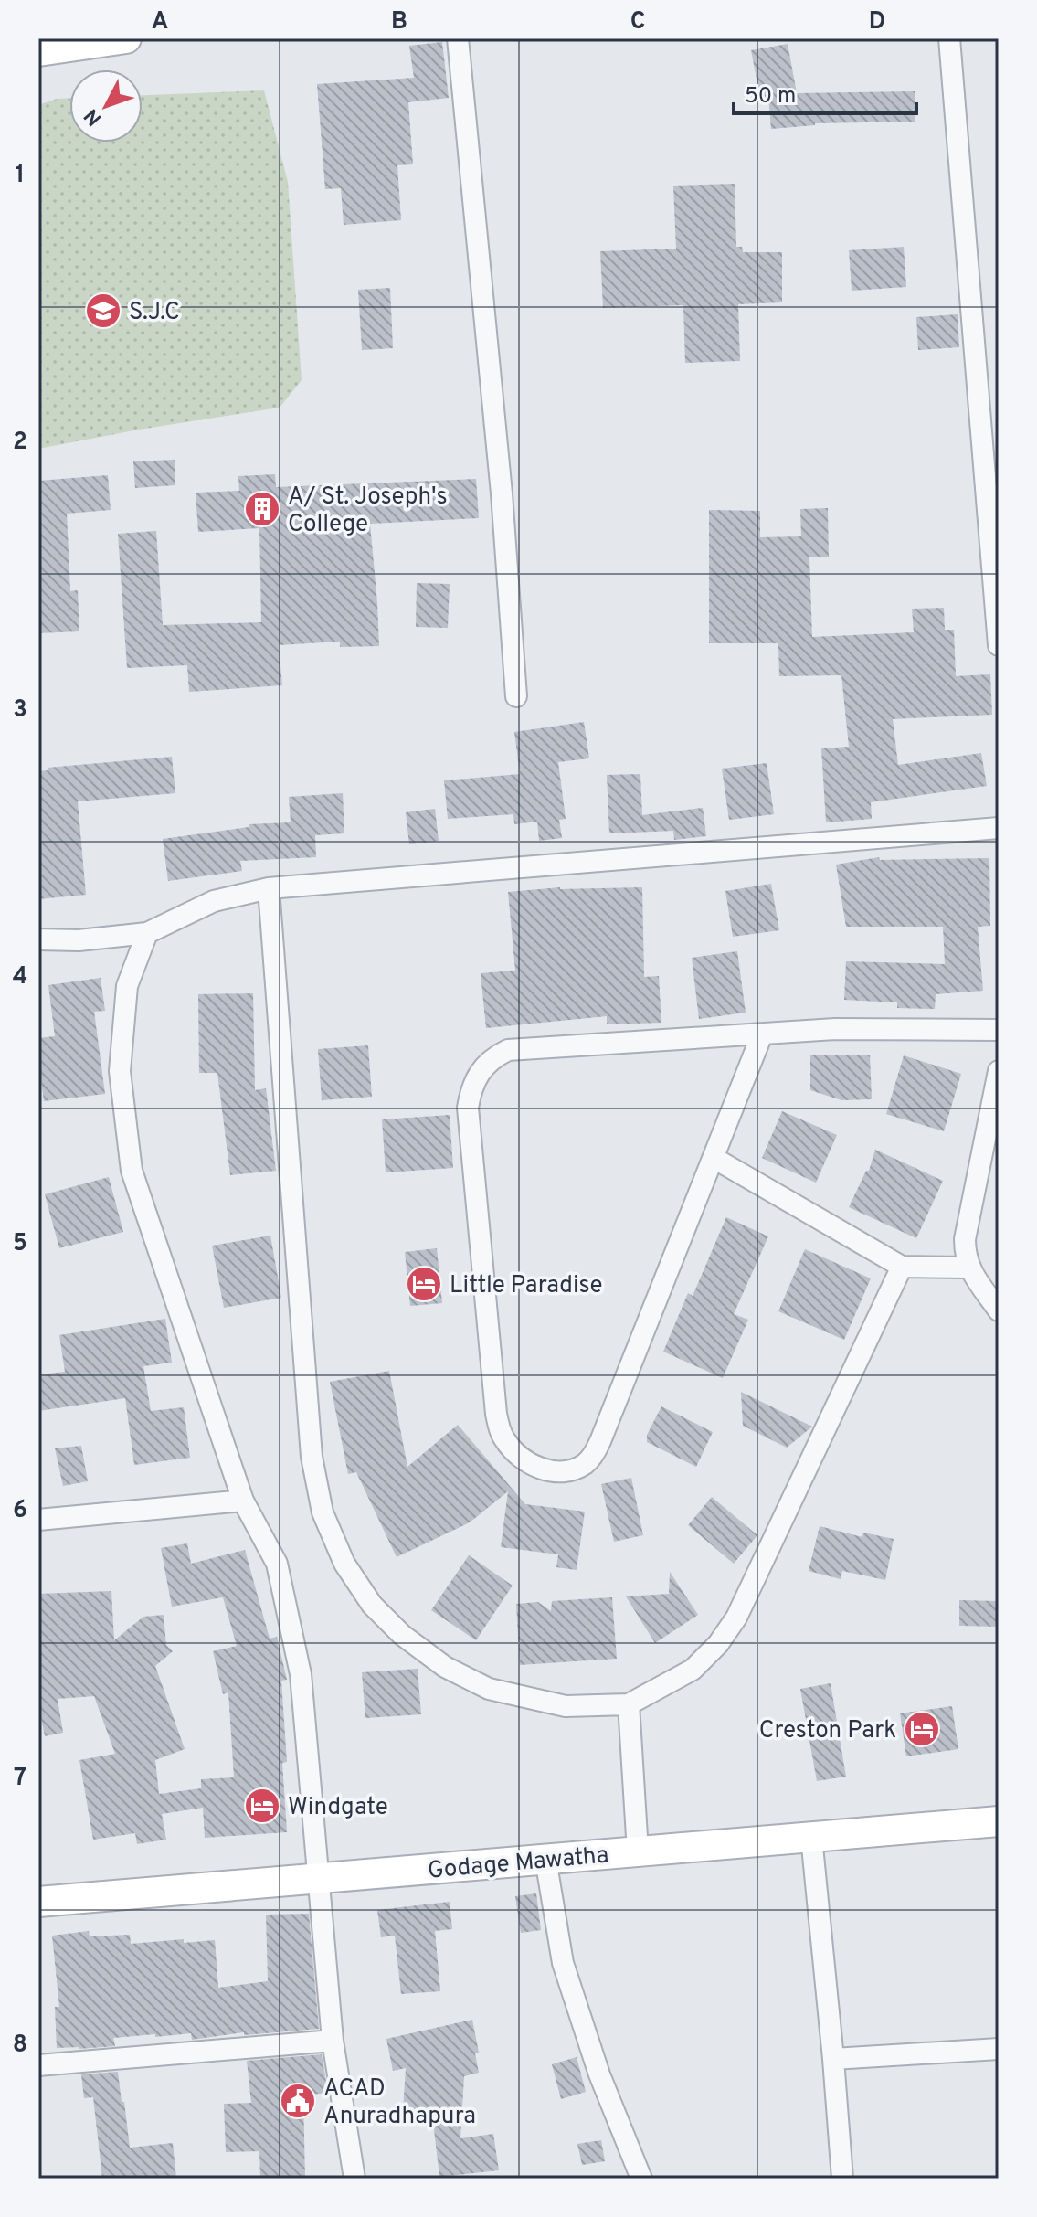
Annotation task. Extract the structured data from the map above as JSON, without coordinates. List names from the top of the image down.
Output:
{
  "streets": {
    "street": ["Godage Mawatha"]
  },
  "places": {
    "school or university": ["S.J.C"],
    "building": ["A/ St. Joseph's College"],
    "hotel": ["Little Paradise", "Creston Park", "Windgate"],
    "public building": ["ACAD Anuradhapura"]
  },
  "scale_bar": "50 m",
  "north": "bottom left",
  "grid": {
    "columns": [
      "A",
      "B",
      "C",
      "D"
    ],
    "rows": [
      "1",
      "2",
      "3",
      "4",
      "5",
      "6",
      "7",
      "8"
    ]
  }
}
